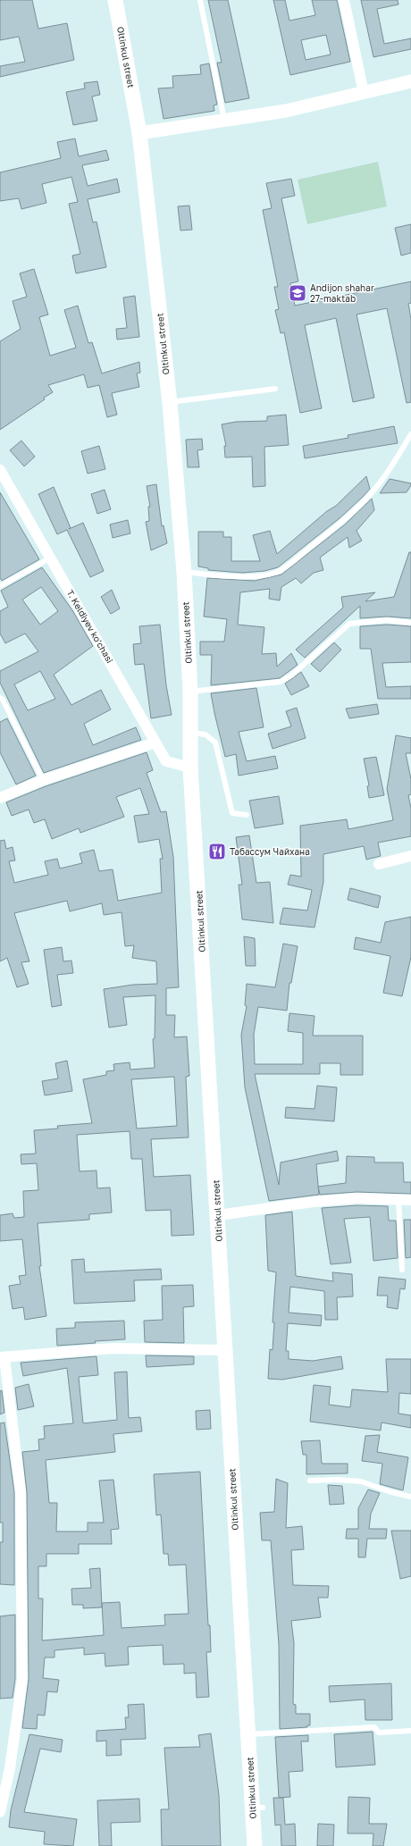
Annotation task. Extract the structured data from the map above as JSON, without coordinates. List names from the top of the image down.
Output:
{
  "streets": {
    "main road": ["Oltinkul street"],
    "street": ["T. Keldiyev ko'chasi"]
  },
  "crossings": [
    ["Oltinkul street", "T. Keldiyev ko'chasi"]
  ],
  "places": {
    "school or university": ["Andijon shahar 27-maktab"],
    "restaurant": ["Табассум Чайхана"]
  }
}
